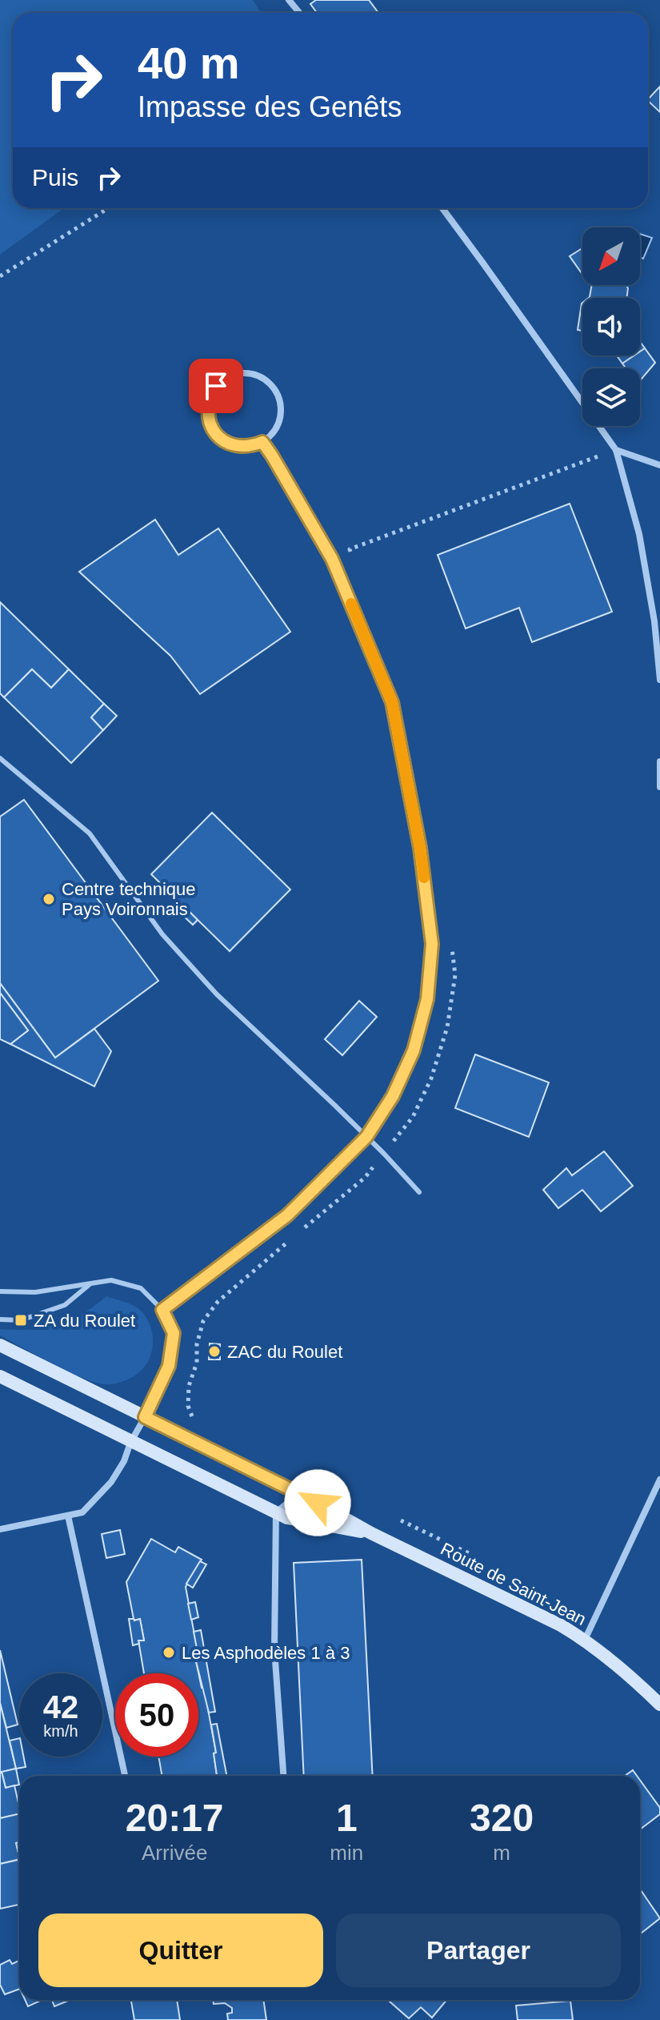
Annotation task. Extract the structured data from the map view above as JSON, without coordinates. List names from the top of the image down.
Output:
{
  "streets": {
    "main road": ["Route de Saint-Jean"]
  },
  "places": {
    "other": ["Centre technique Pays Voironnais", "ZAC du Roulet", "Les Asphodèles 1 à 3"],
    "transit": ["ZA du Roulet"]
  },
  "north": "bottom left",
  "page": {
    "turn": ["40 m", "Impasse des Genêts"],
    "then": "Puis",
    "speed": "42 km/h",
    "limit": "50",
    "eta": [
      "20:17",
      "Arrivée",
      "1",
      "min",
      "320",
      "m"
    ],
    "buttons": ["Quitter", "Partager"]
  }
}
